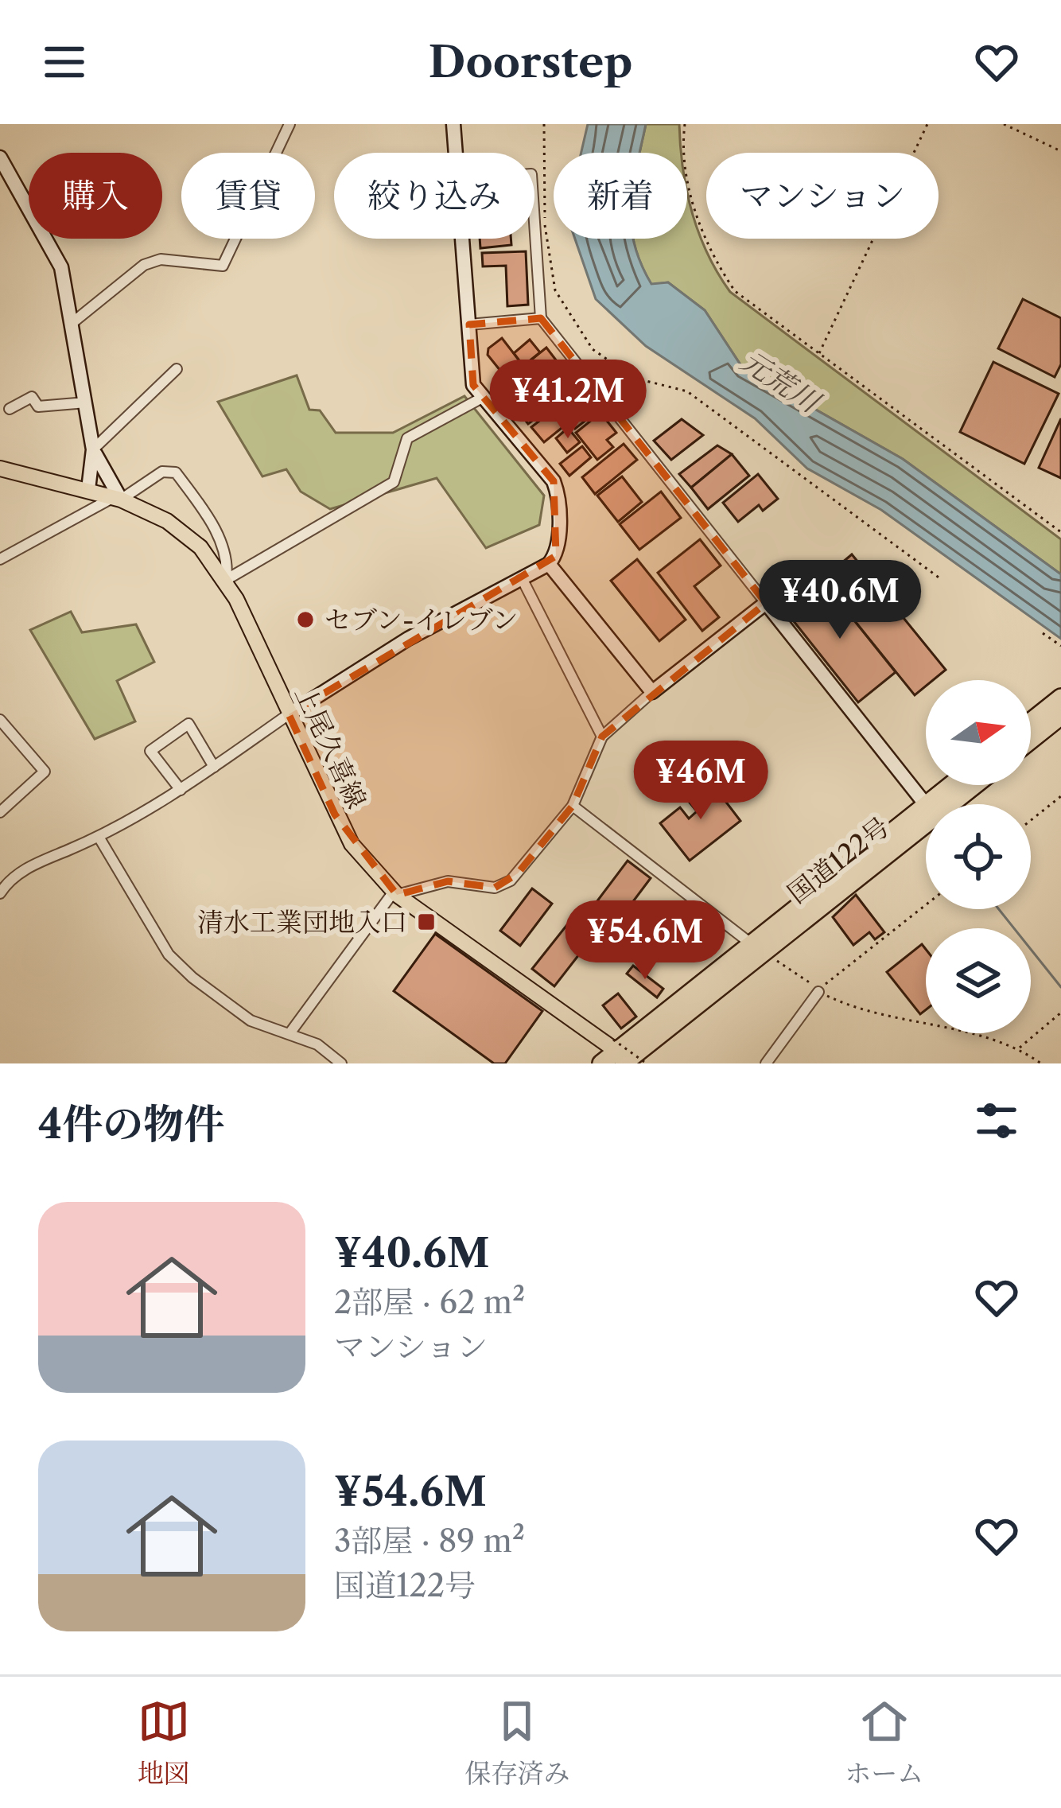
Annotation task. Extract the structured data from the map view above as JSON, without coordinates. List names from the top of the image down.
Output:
{
  "streets": {
    "highway": ["国道122号"],
    "main road": ["上尾久喜線"]
  },
  "crossings": [
    ["上尾久喜線", "国道122号"]
  ],
  "water": ["元荒川"],
  "places": {
    "other": ["セブン-イレブン"],
    "transit": ["清水工業団地入口"]
  },
  "north": "right",
  "page": {
    "header": "Doorstep",
    "chip": [
      "購入",
      "賃貸",
      "絞り込み",
      "新着",
      "マンション"
    ],
    "price": [
      "¥41.2M",
      "¥40.6M",
      "¥46M",
      "¥54.6M"
    ],
    "heading": "4件の物件",
    "list": [
      {
        "name": "¥40.6M",
        "note": "2部屋 · 62 m² · マンション"
      },
      {
        "name": "¥54.6M",
        "note": "3部屋 · 89 m² · 国道122号"
      }
    ],
    "tabs": ["地図", "保存済み", "ホーム"]
  }
}
